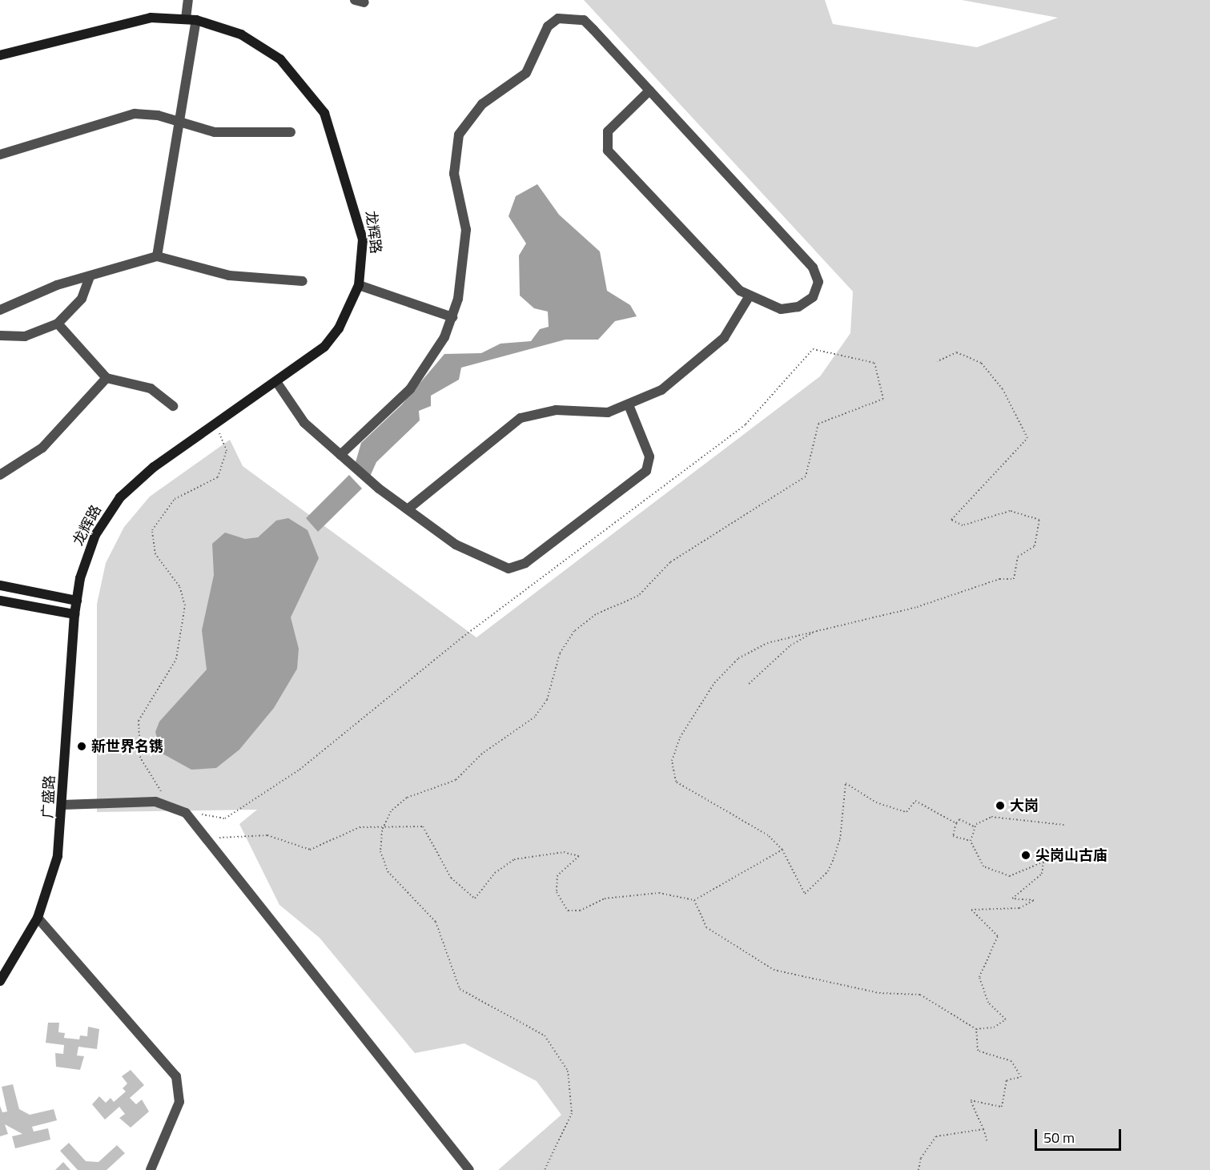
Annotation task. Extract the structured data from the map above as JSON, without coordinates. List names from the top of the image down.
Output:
{
  "streets": {
    "street": ["龙辉路", "广盛路"]
  },
  "crossings": [
    ["龙辉路", "广盛路"]
  ],
  "places": ["新世界名镌", "大岗", "尖岗山古庙"],
  "scale_bar": "50 m"
}
